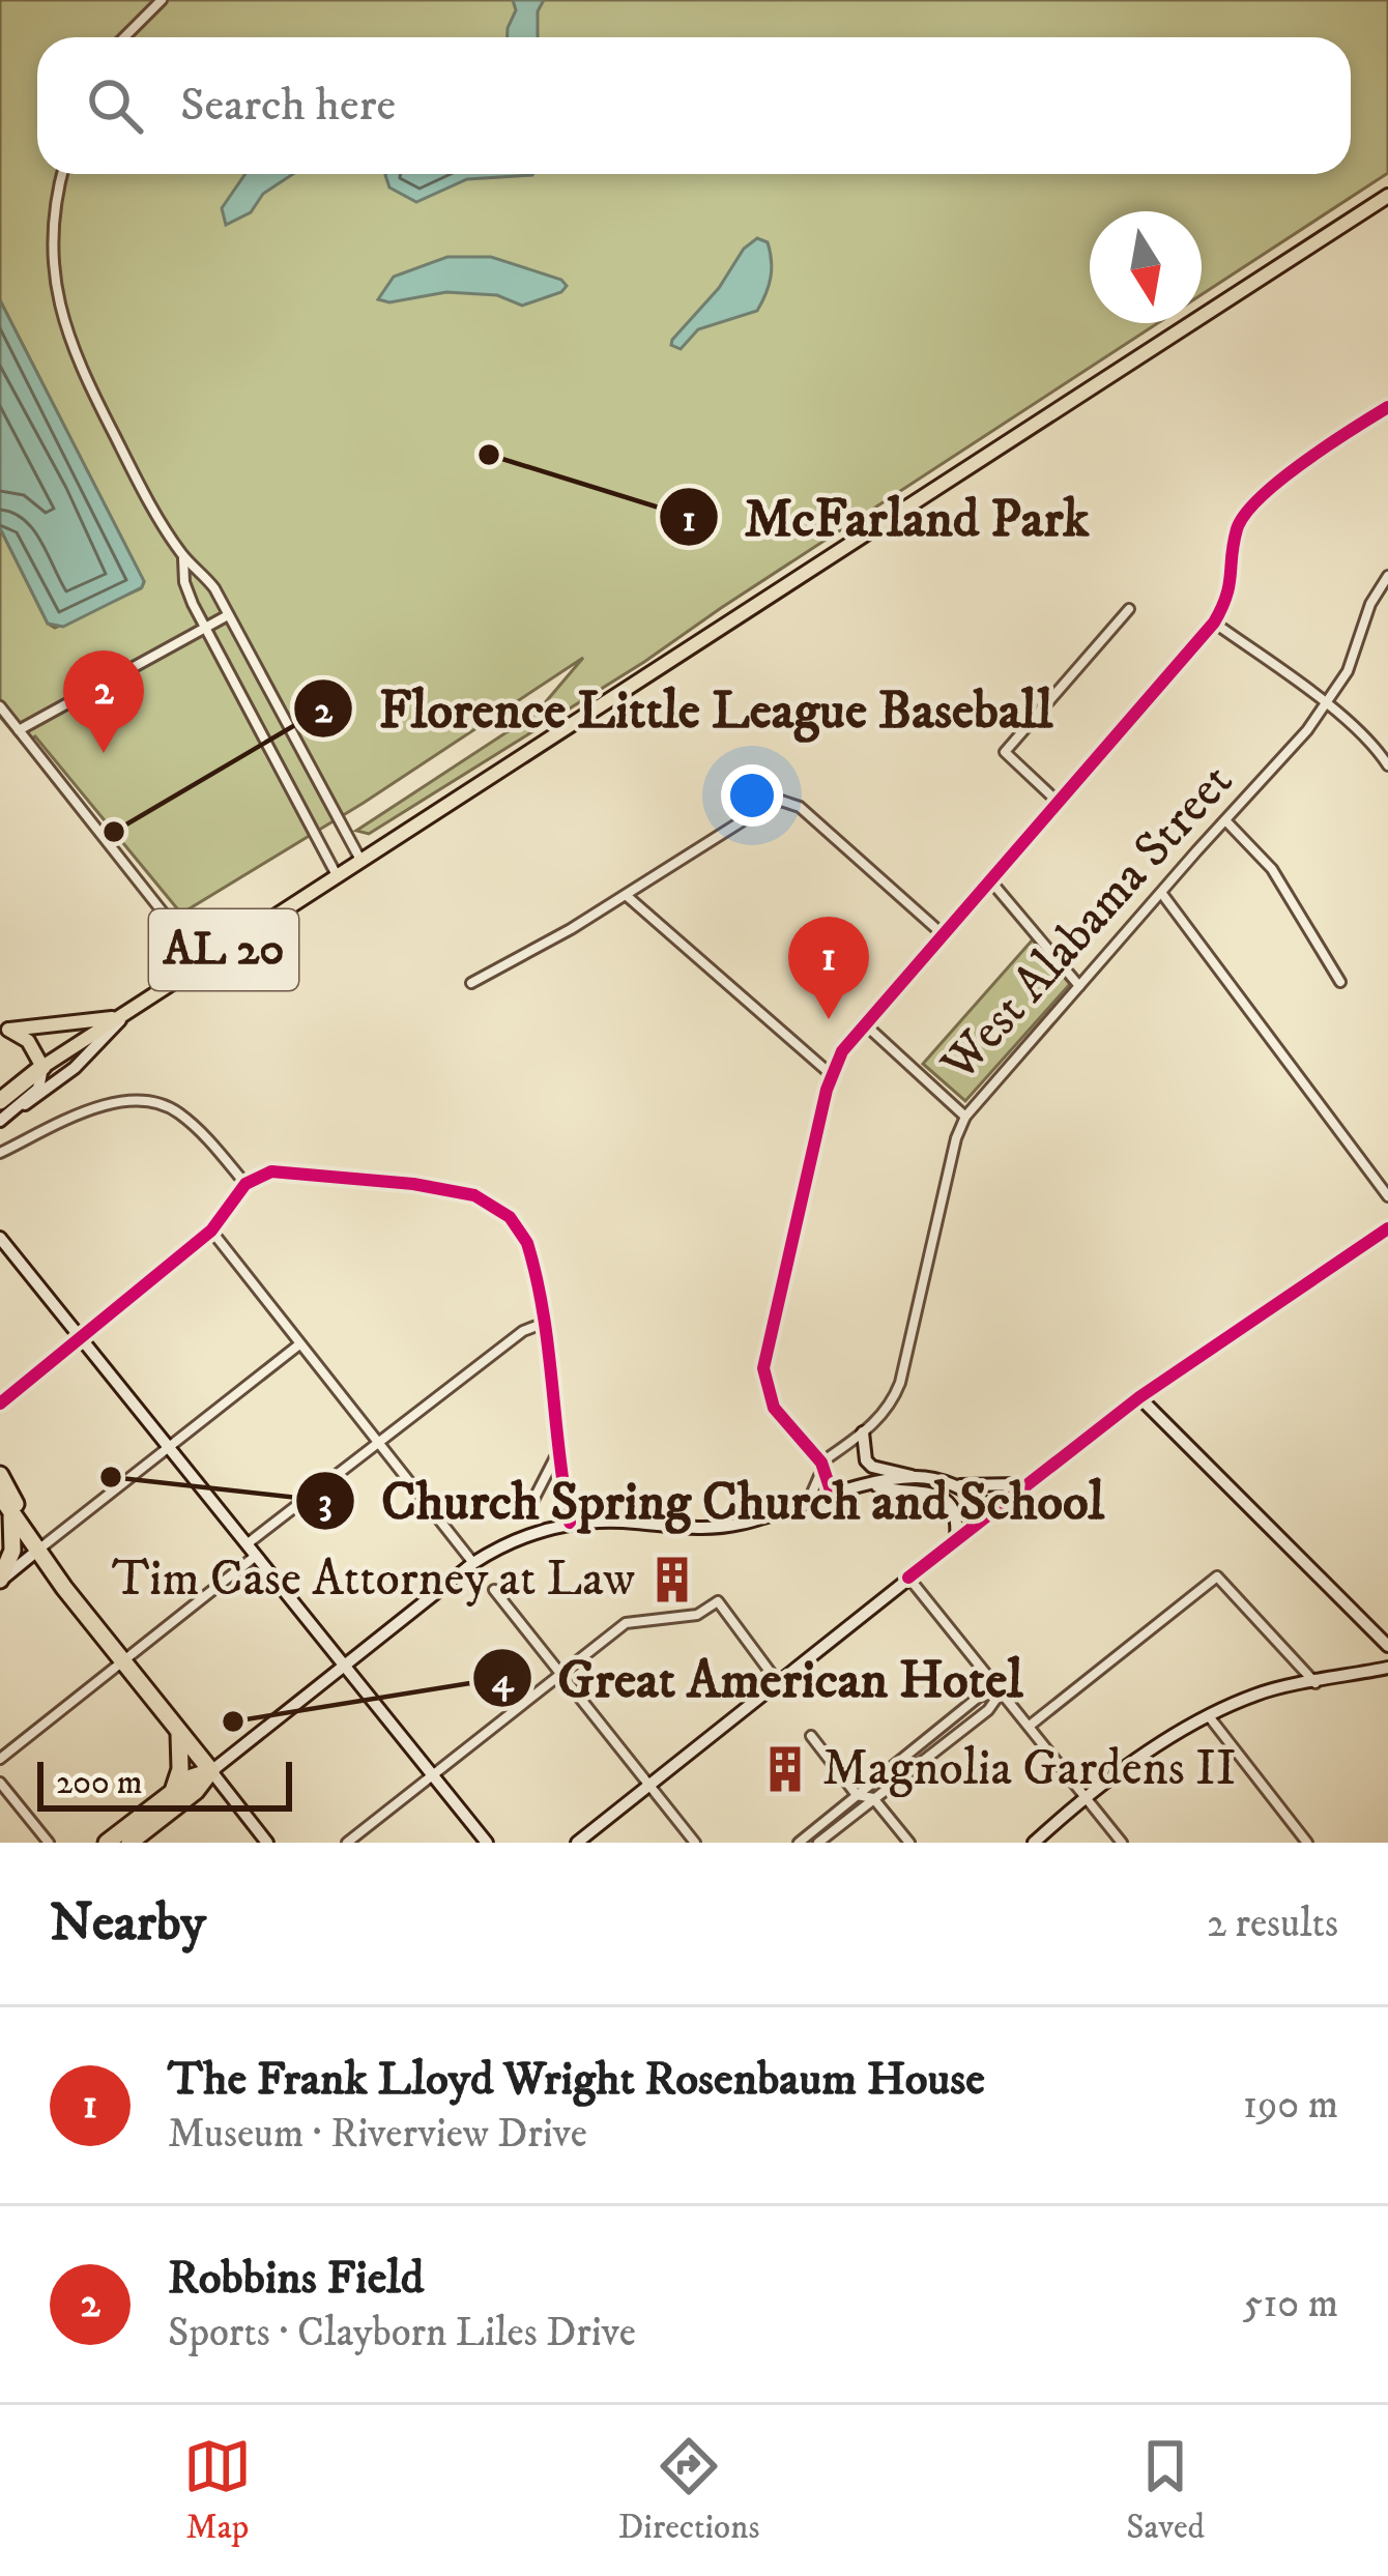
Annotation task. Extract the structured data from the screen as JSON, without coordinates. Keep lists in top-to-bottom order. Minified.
{"streets":{"main road":["AL 20"],"street":["West Alabama Street"]},"places":{"other":["McFarland Park","Florence Little League Baseball","Church Spring Church and School","Great American Hotel"],"building":["Tim Case Attorney at Law","Magnolia Gardens II"]},"scale_bar":"200 m","north":"bottom","page":{"search":"Search here","pins":["2","1"],"scale":"200 m","heading":["Nearby","2 results"],"list":[{"mark":"1","name":"The Frank Lloyd Wright Rosenbaum House","note":"Museum · Riverview Drive","value":"190 m"},{"mark":"2","name":"Robbins Field","note":"Sports · Clayborn Liles Drive","value":"510 m"}],"nav":["Map","Directions","Saved"]}}
